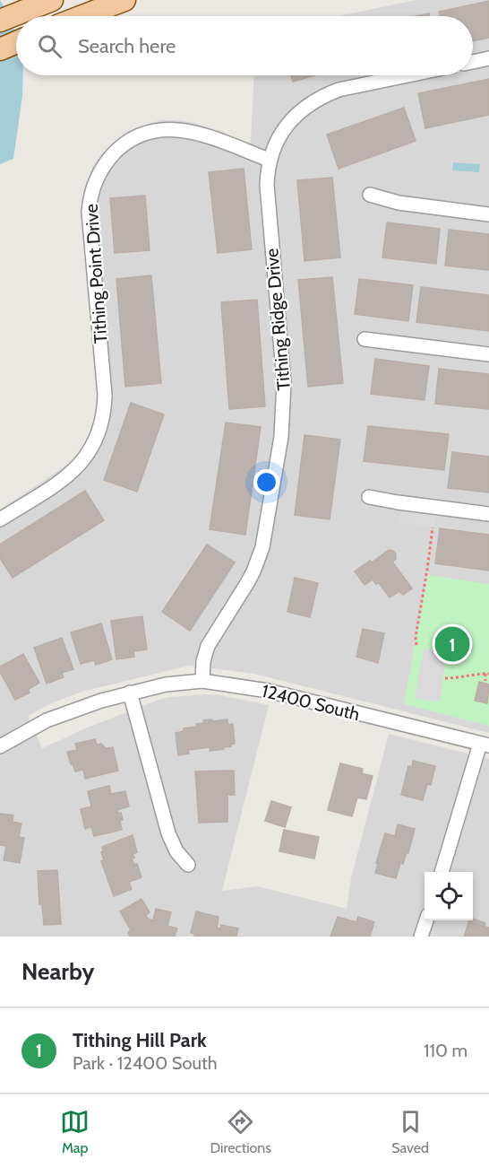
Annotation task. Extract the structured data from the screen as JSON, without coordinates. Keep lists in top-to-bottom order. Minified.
{"streets":{"street":["Tithing Point Drive","Tithing Ridge Drive","12400 South"]},"crossings":[["Tithing Point Drive","Tithing Ridge Drive"],["Tithing Ridge Drive","12400 South"]],"page":{"search":"Search here","pins":"1","heading":"Nearby","list":[{"mark":"1","name":"Tithing Hill Park","note":"Park · 12400 South","value":"110 m"}],"nav":["Map","Directions","Saved"]}}
